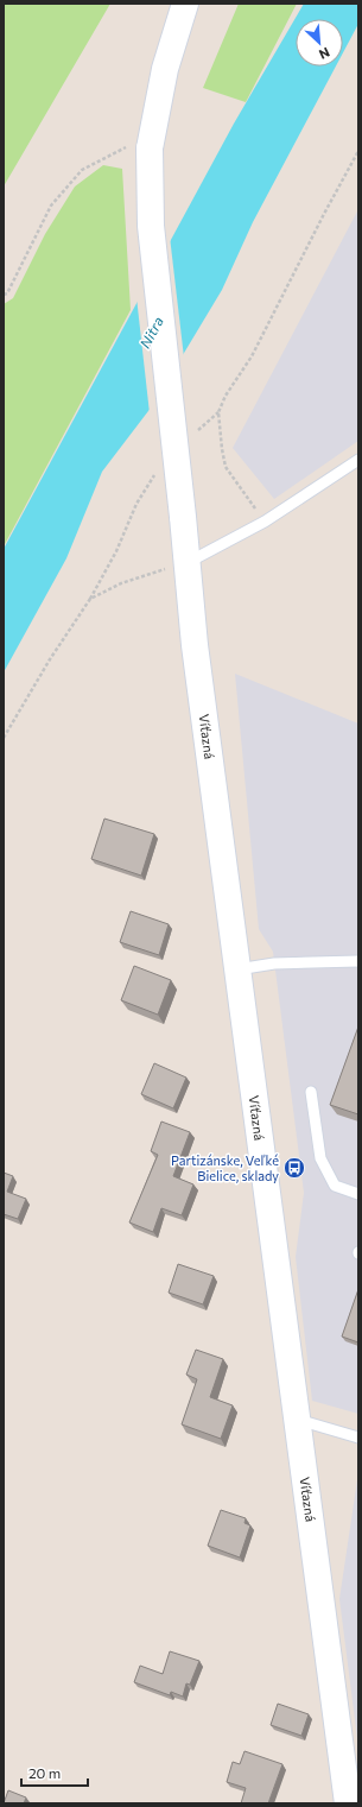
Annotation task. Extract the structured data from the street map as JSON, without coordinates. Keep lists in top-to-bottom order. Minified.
{"streets":{"main road":["Víťazná"]},"water":["Nitra"],"places":{"bus stop":["Partizánske, Veľké Bielice, sklady"]},"scale_bar":"20 m","north":"bottom right"}
